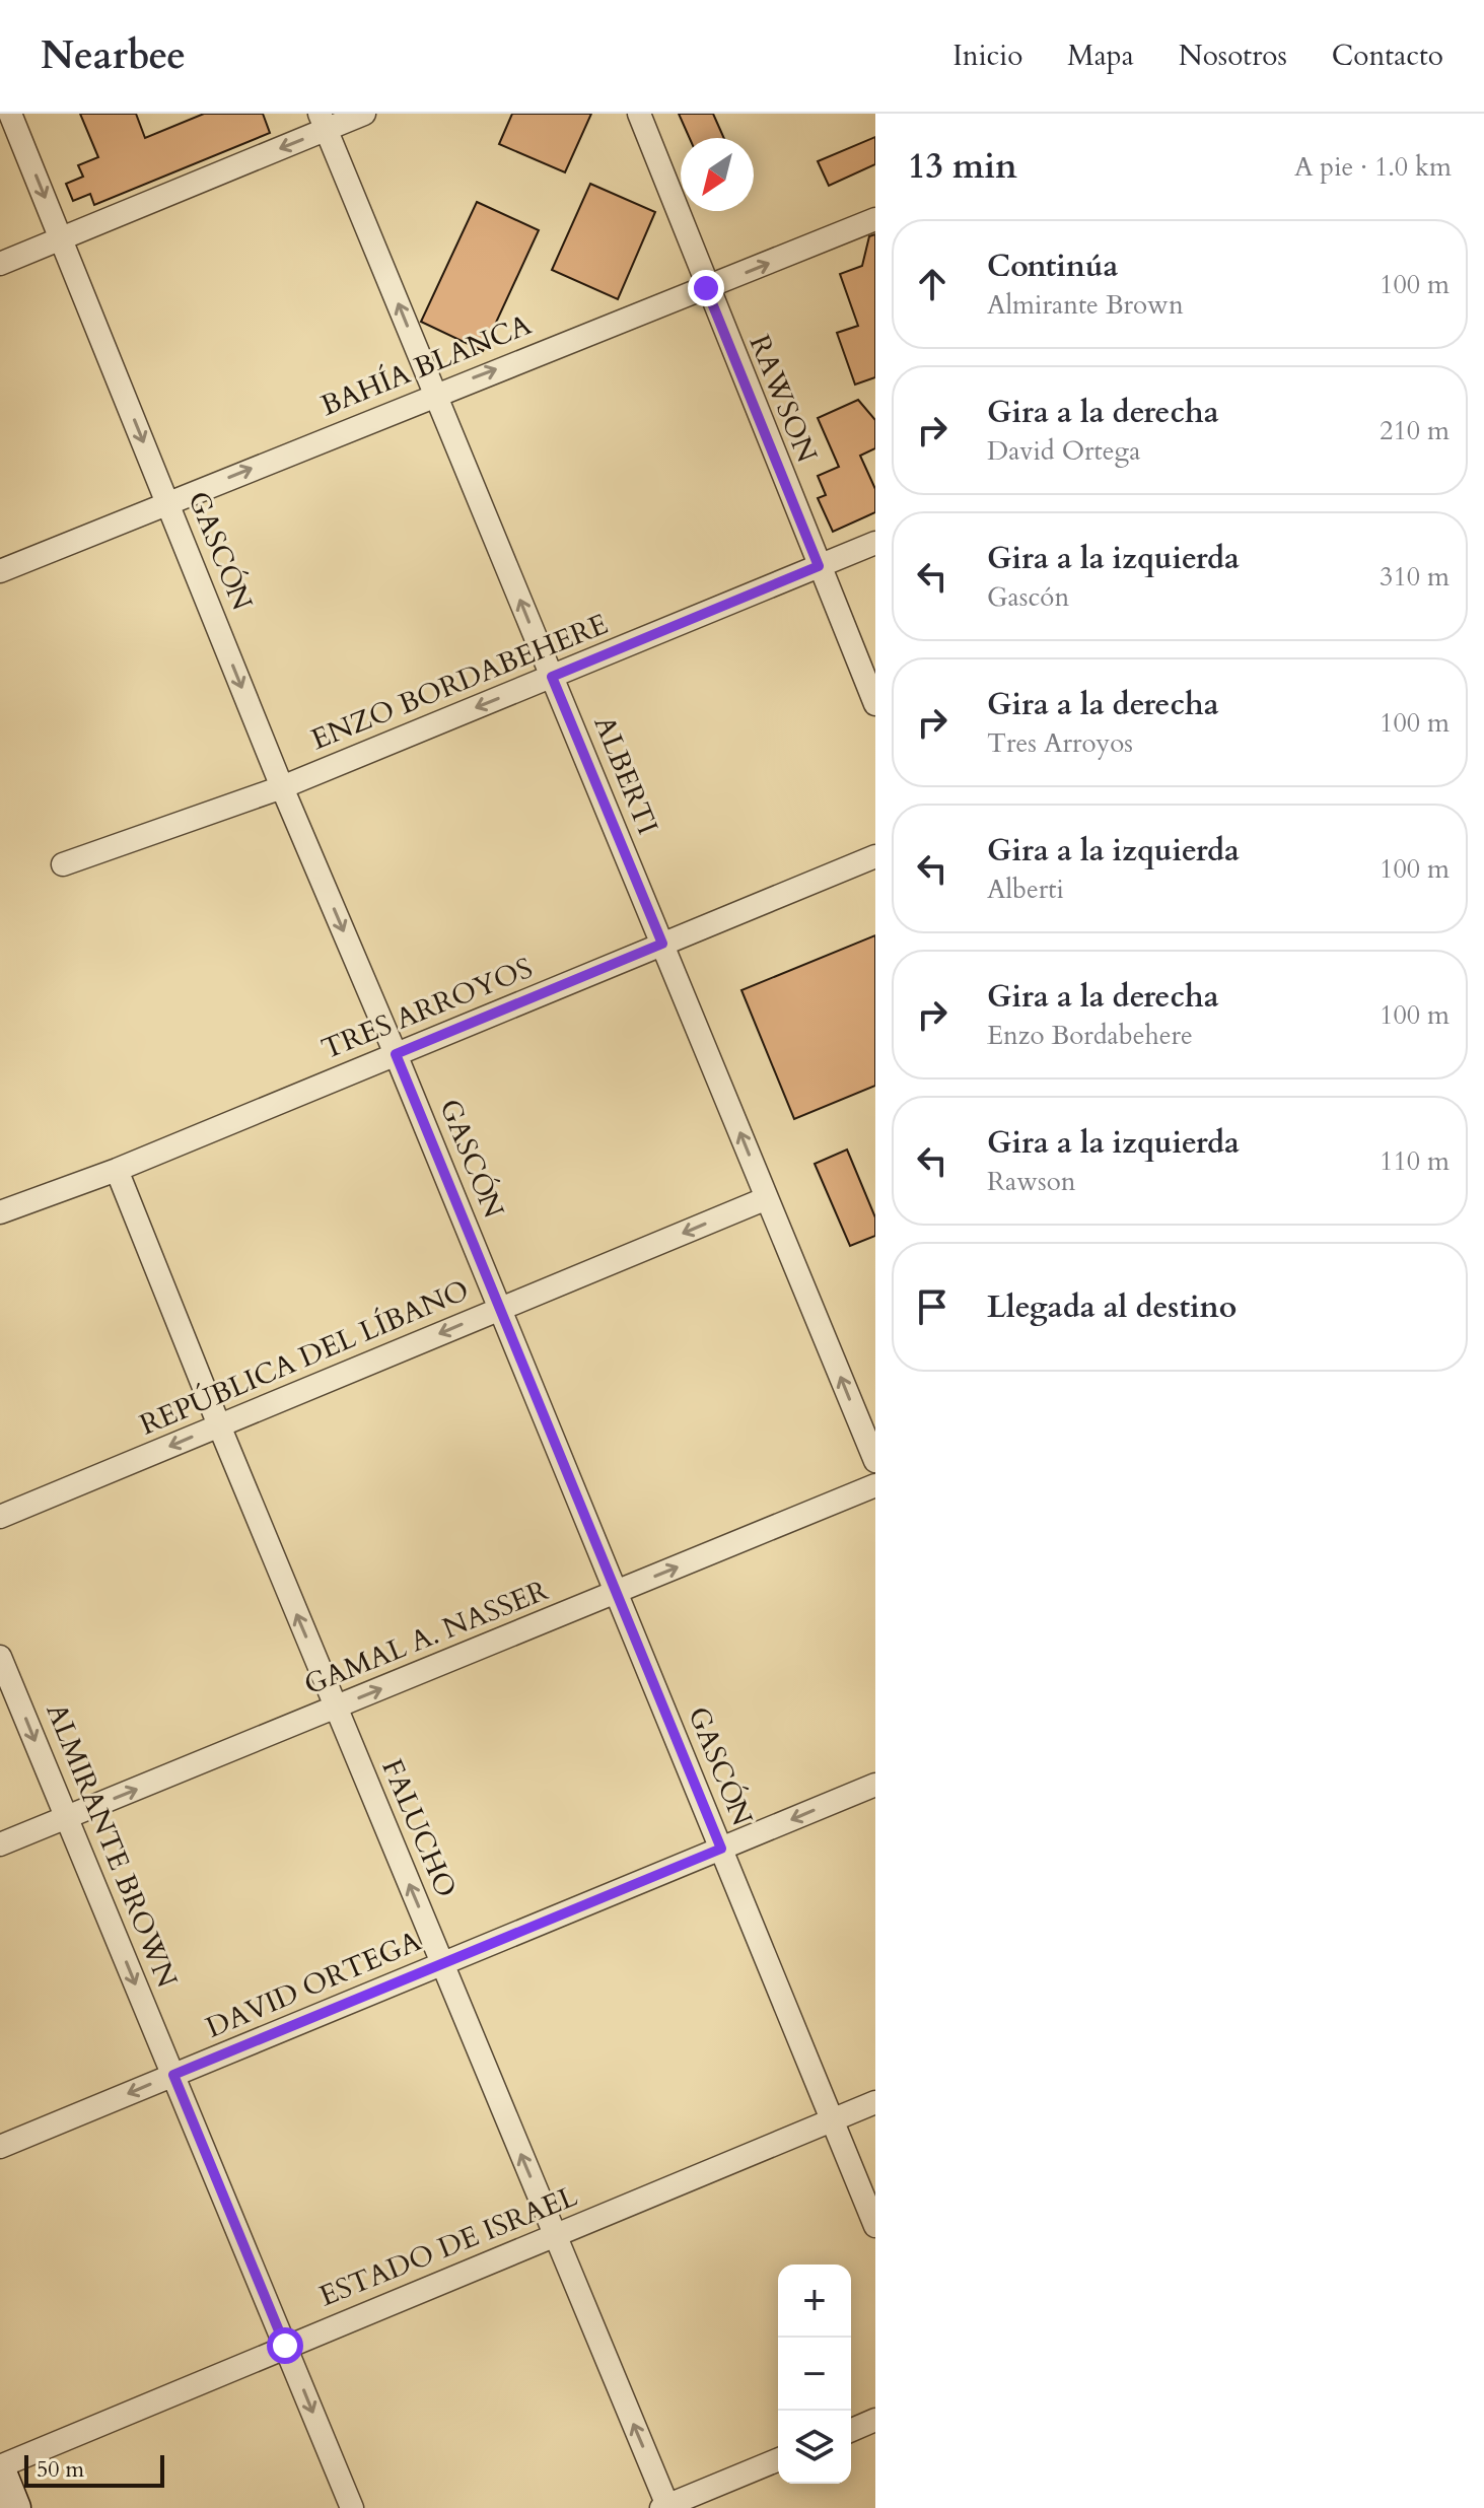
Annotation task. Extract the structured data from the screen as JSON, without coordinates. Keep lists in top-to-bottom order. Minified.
{"streets":{"street":["BAHÍA BLANCA","RAWSON","GASCÓN","ENZO BORDABEHERE","ALBERTI","TRES ARROYOS","REPÚBLICA DEL LÍBANO","GAMAL A. NASSER","FALUCHO","ALMIRANTE BROWN","DAVID ORTEGA","ESTADO DE ISRAEL"]},"crossings":[["BAHÍA BLANCA","RAWSON"],["BAHÍA BLANCA","GASCÓN"],["BAHÍA BLANCA","ALBERTI"],["RAWSON","ENZO BORDABEHERE"],["GASCÓN","ENZO BORDABEHERE"],["GASCÓN","TRES ARROYOS"],["GASCÓN","REPÚBLICA DEL LÍBANO"],["GASCÓN","GAMAL A. NASSER"],["GASCÓN","DAVID ORTEGA"],["GASCÓN","ESTADO DE ISRAEL"],["ENZO BORDABEHERE","ALBERTI"],["ALBERTI","TRES ARROYOS"],["ALBERTI","REPÚBLICA DEL LÍBANO"],["TRES ARROYOS","FALUCHO"],["REPÚBLICA DEL LÍBANO","FALUCHO"],["GAMAL A. NASSER","FALUCHO"],["GAMAL A. NASSER","ALMIRANTE BROWN"],["FALUCHO","DAVID ORTEGA"],["FALUCHO","ESTADO DE ISRAEL"],["ALMIRANTE BROWN","DAVID ORTEGA"],["ALMIRANTE BROWN","ESTADO DE ISRAEL"]],"one_way":["BAHÍA BLANCA","GASCÓN","ALBERTI","REPÚBLICA DEL LÍBANO","GAMAL A. NASSER","FALUCHO","ALMIRANTE BROWN","DAVID ORTEGA"],"scale_bar":"50 m","north":"bottom left","page":{"header":"Nearbee","nav":["Inicio","Mapa","Nosotros","Contacto"],"heading":["13 min","A pie · 1.0 km"],"list":[["Continúa","Almirante Brown","100 m"],["Gira a la derecha","David Ortega","210 m"],["Gira a la izquierda","Gascón","310 m"],["Gira a la derecha","Tres Arroyos","100 m"],["Gira a la izquierda","Alberti","100 m"],["Gira a la derecha","Enzo Bordabehere","100 m"],["Gira a la izquierda","Rawson","110 m"],"Llegada al destino"],"map_buttons":["+","−"],"scale":"50 m"}}
